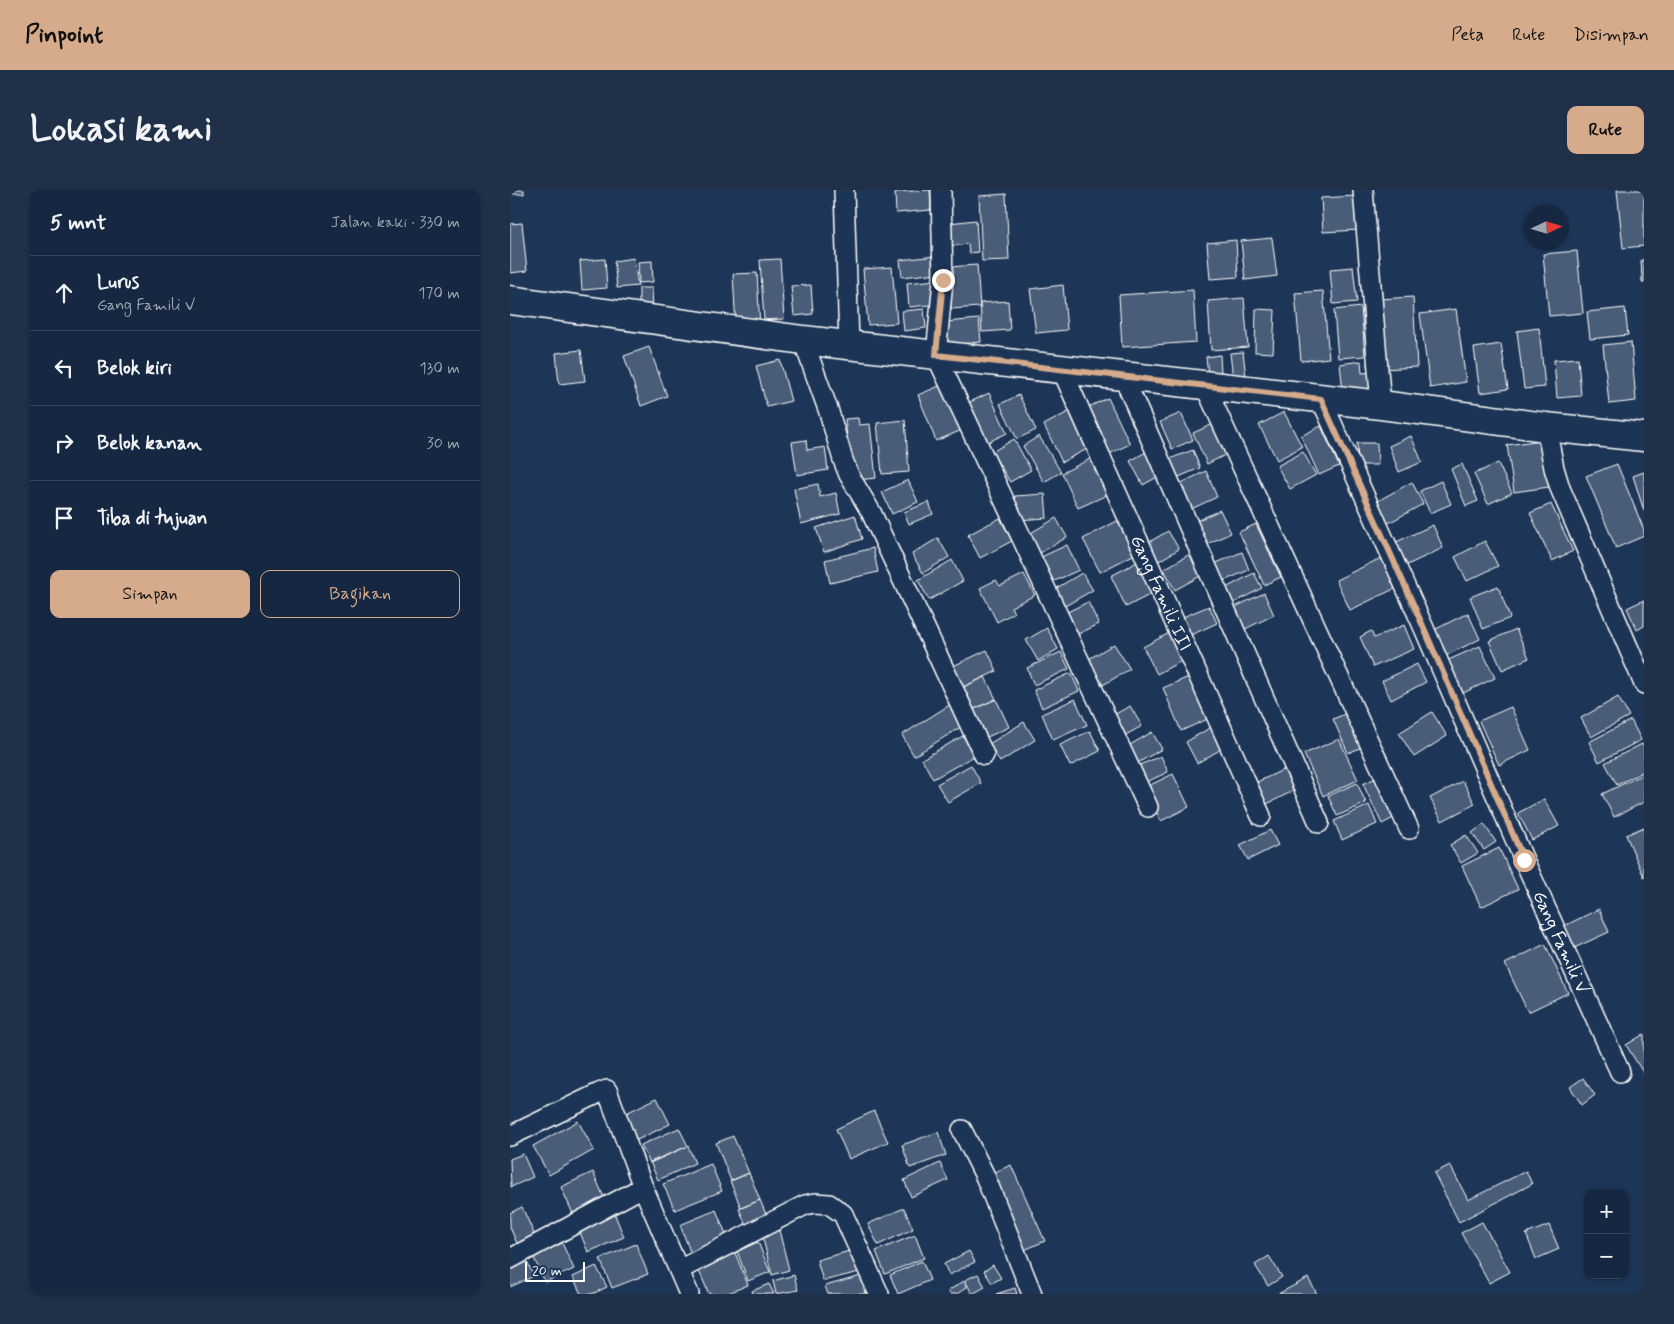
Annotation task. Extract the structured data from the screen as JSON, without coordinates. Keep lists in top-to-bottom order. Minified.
{"streets":{"street":["Gang Famili III","Gang Famili V"]},"scale_bar":"20 m","north":"right","page":{"header":"Pinpoint","nav":["Peta","Rute","Disimpan"],"buttons":["Rute",["Simpan","Bagikan"]],"title":"Lokasi kami","heading":["5 mnt","Jalan kaki · 330 m"],"list":[["Lurus","Gang Famili V","170 m"],["Belok kiri","130 m"],["Belok kanan","30 m"],"Tiba di tujuan"],"map_buttons":["+","−"],"scale":"20 m"}}
